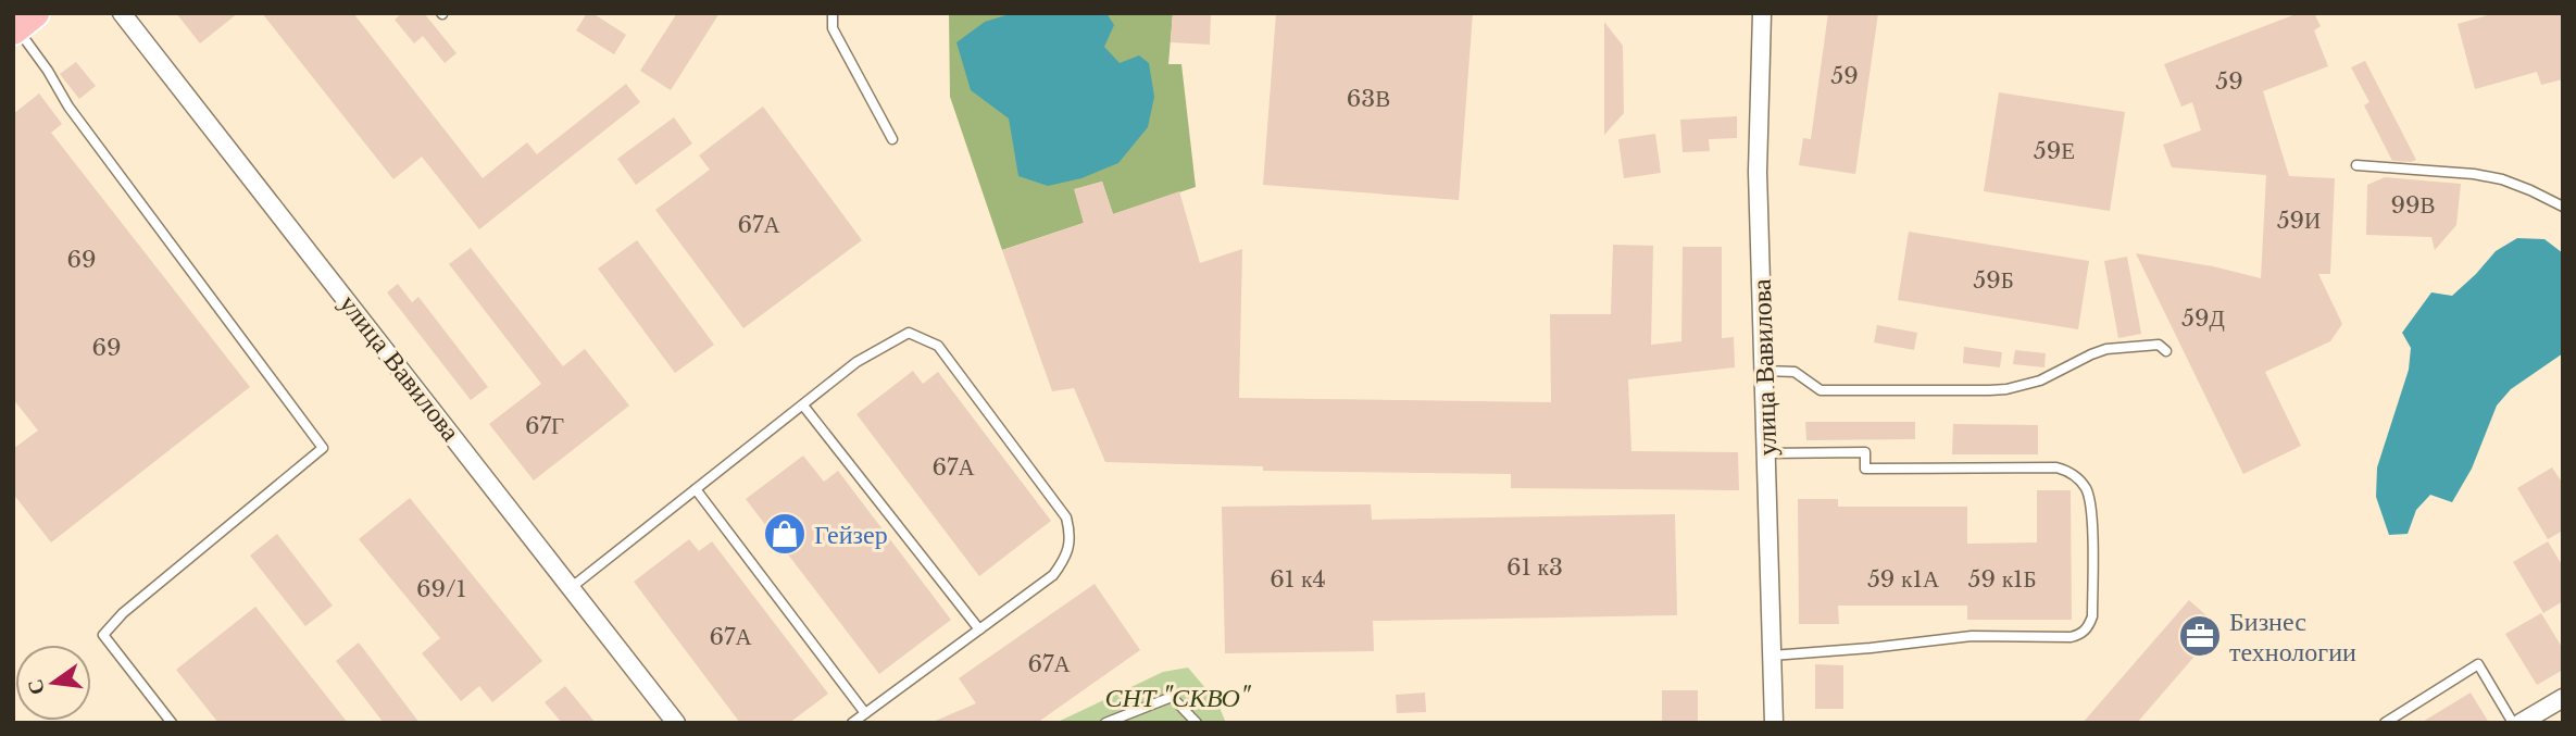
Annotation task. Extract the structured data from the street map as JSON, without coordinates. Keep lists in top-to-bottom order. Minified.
{"streets":{"street":["улица Вавилова"]},"parks":["СНТ \"СКВО\""],"places":{"shop":["Гейзер"],"office":["Бизнес технологии"]},"house_numbers":["59","59","63В","59Е","99В","59И","67А","69","59Б","59Д","69","67Г","67А","61 к3","61 к4","59 к1А","59 к1Б","69/1","67А","67А"],"north":"left"}
